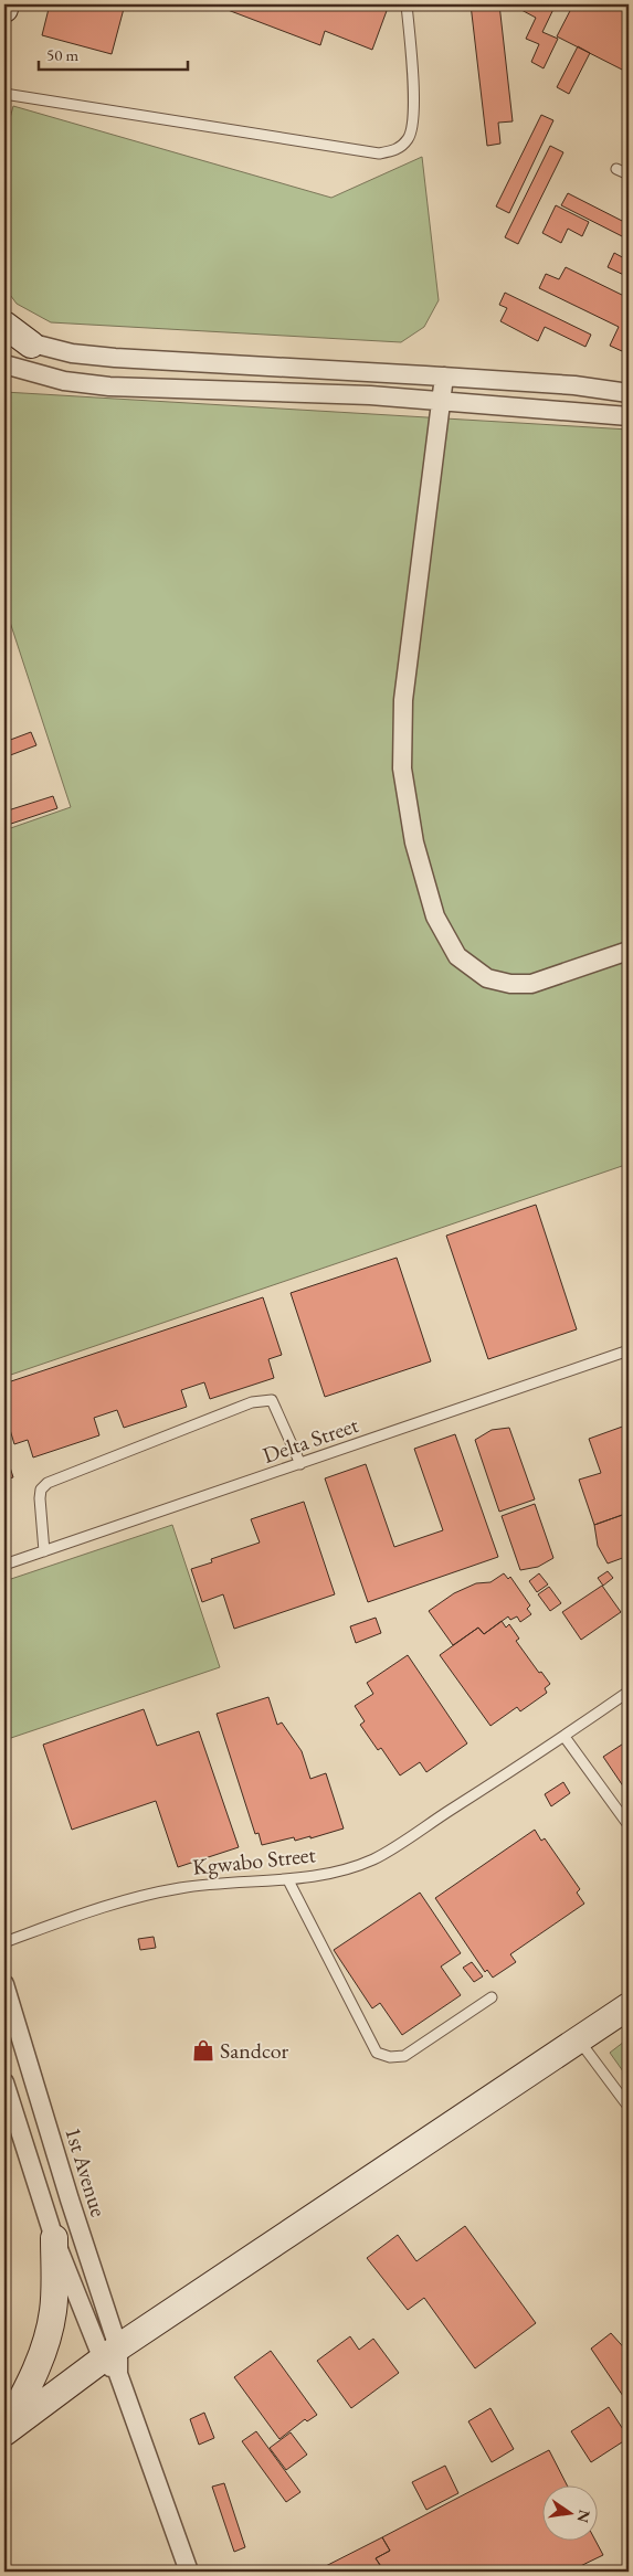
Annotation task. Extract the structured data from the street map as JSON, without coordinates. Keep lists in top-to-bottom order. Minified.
{"streets":{"street":["1st Avenue"],"lane":["Delta Street","Kgwabo Street"]},"places":{"shop":["Sandcor"]},"scale_bar":"50 m","north":"right"}
